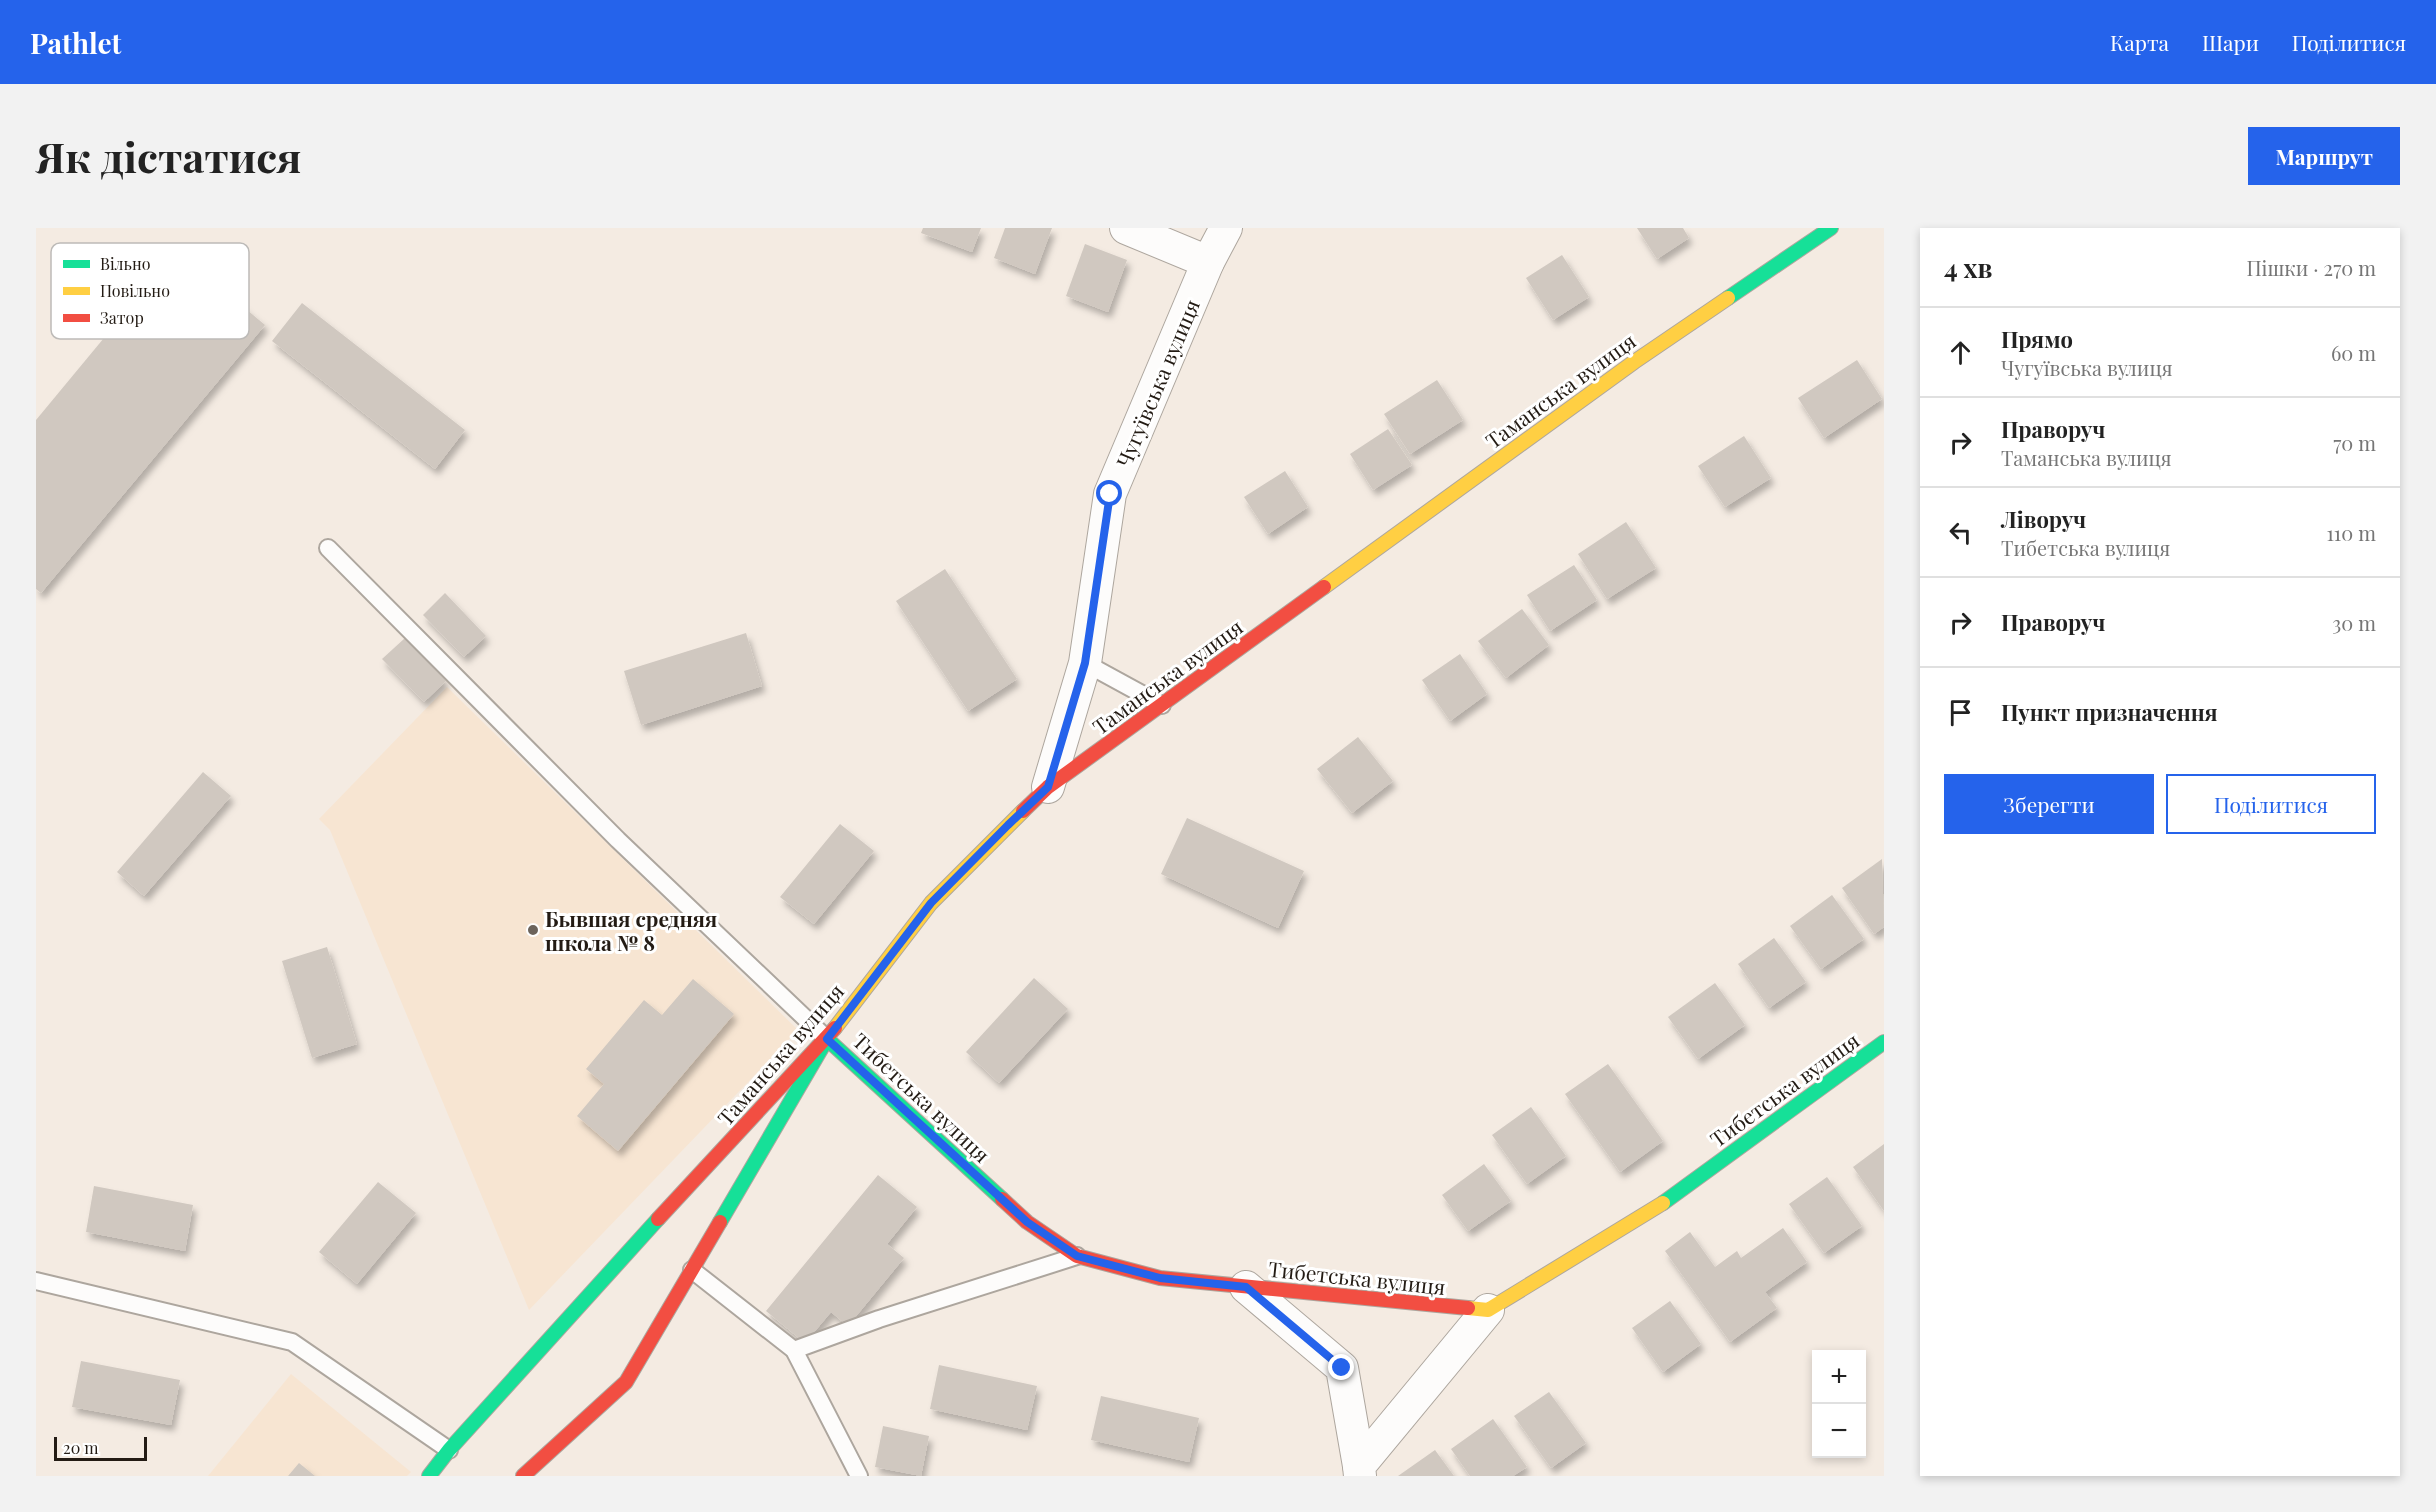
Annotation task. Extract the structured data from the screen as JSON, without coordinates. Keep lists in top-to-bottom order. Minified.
{"streets":{"street":["Чугуївська вулиця","Таманська вулиця","Тибетська вулиця"]},"crossings":[["Чугуївська вулиця","Таманська вулиця"],["Таманська вулиця","Тибетська вулиця"]],"places":["Бывшая средняя школа № 8"],"legend":["Вільно","Повільно","Затор"],"scale_bar":"20 m","page":{"header":"Pathlet","nav":["Карта","Шари","Поділитися"],"buttons":["Маршрут",["Зберегти","Поділитися"]],"title":"Як дістатися","heading":["4 хв","Пішки · 270 m"],"list":[["Прямо","Чугуївська вулиця","60 m"],["Праворуч","Таманська вулиця","70 m"],["Ліворуч","Тибетська вулиця","110 m"],["Праворуч","30 m"],"Пункт призначення"],"map_buttons":["+","−"],"scale":"20 m"}}
